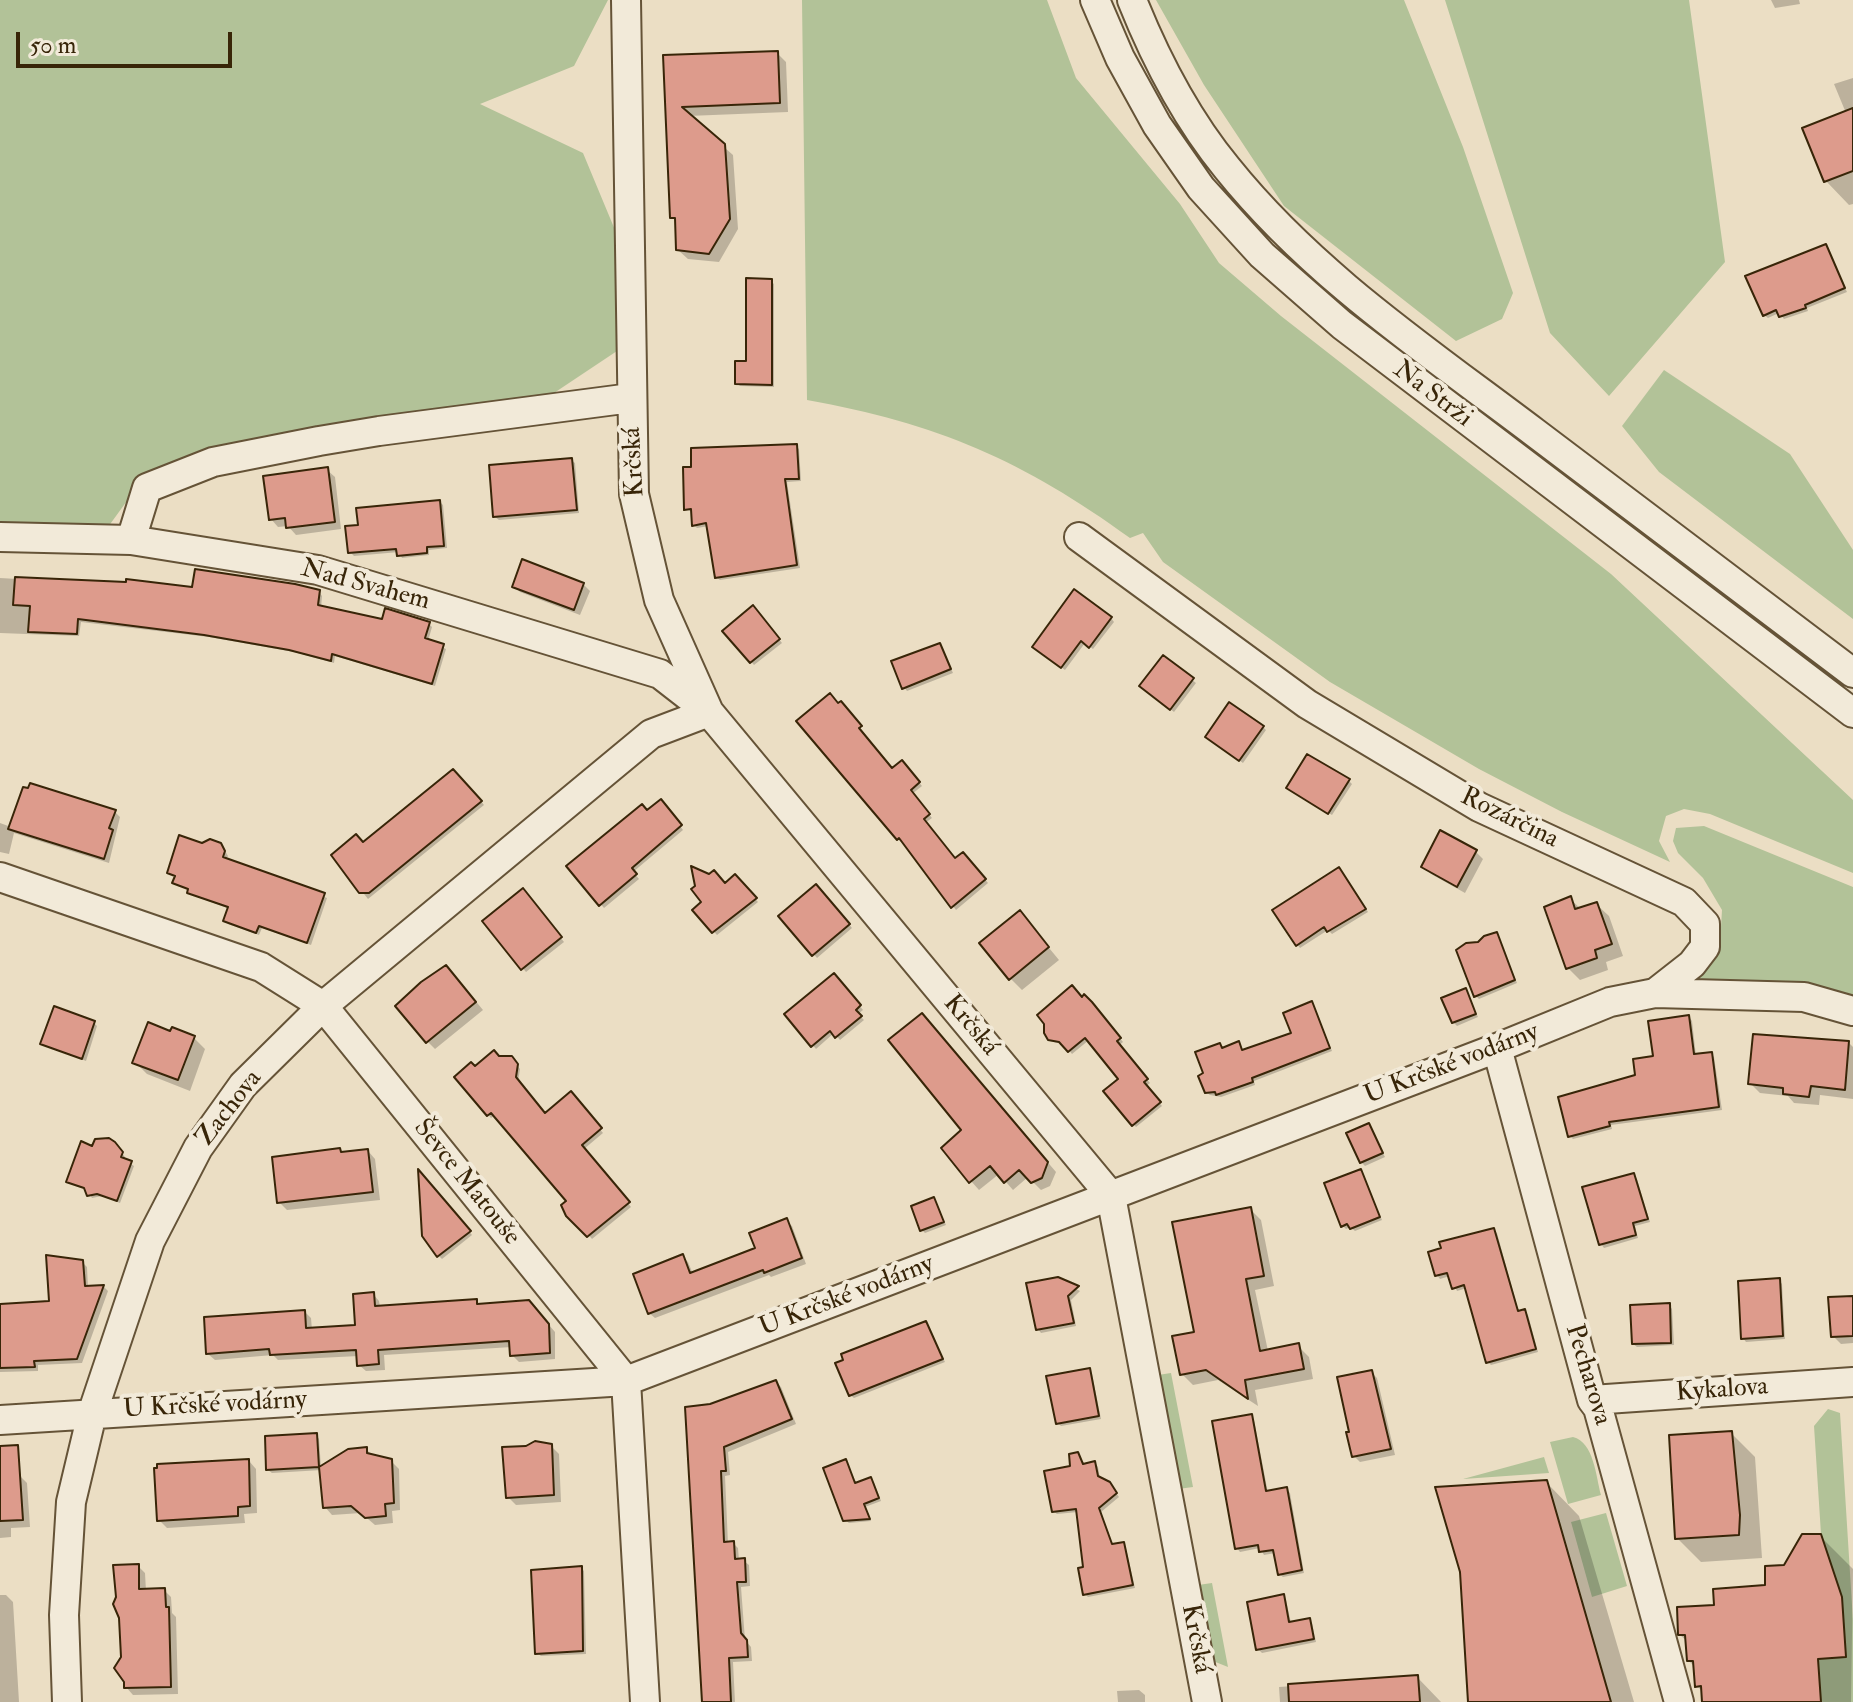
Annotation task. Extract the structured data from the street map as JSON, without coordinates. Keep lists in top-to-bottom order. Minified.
{"streets":{"street":["Na Strži","Krčská","Nad Svahem","Rozárčina","U Krčské vodárny","Zachova","Ševce Matouše","Pecharova","Kykalova"]},"crossings":[["Krčská","Nad Svahem"],["Krčská","U Krčské vodárny"],["Krčská","Zachova"],["Nad Svahem","Zachova"],["Rozárčina","U Krčské vodárny"],["U Krčské vodárny","Zachova"],["U Krčské vodárny","Ševce Matouše"],["U Krčské vodárny","Pecharova"],["Zachova","Ševce Matouše"],["Pecharova","Kykalova"]],"scale_bar":"50 m"}
